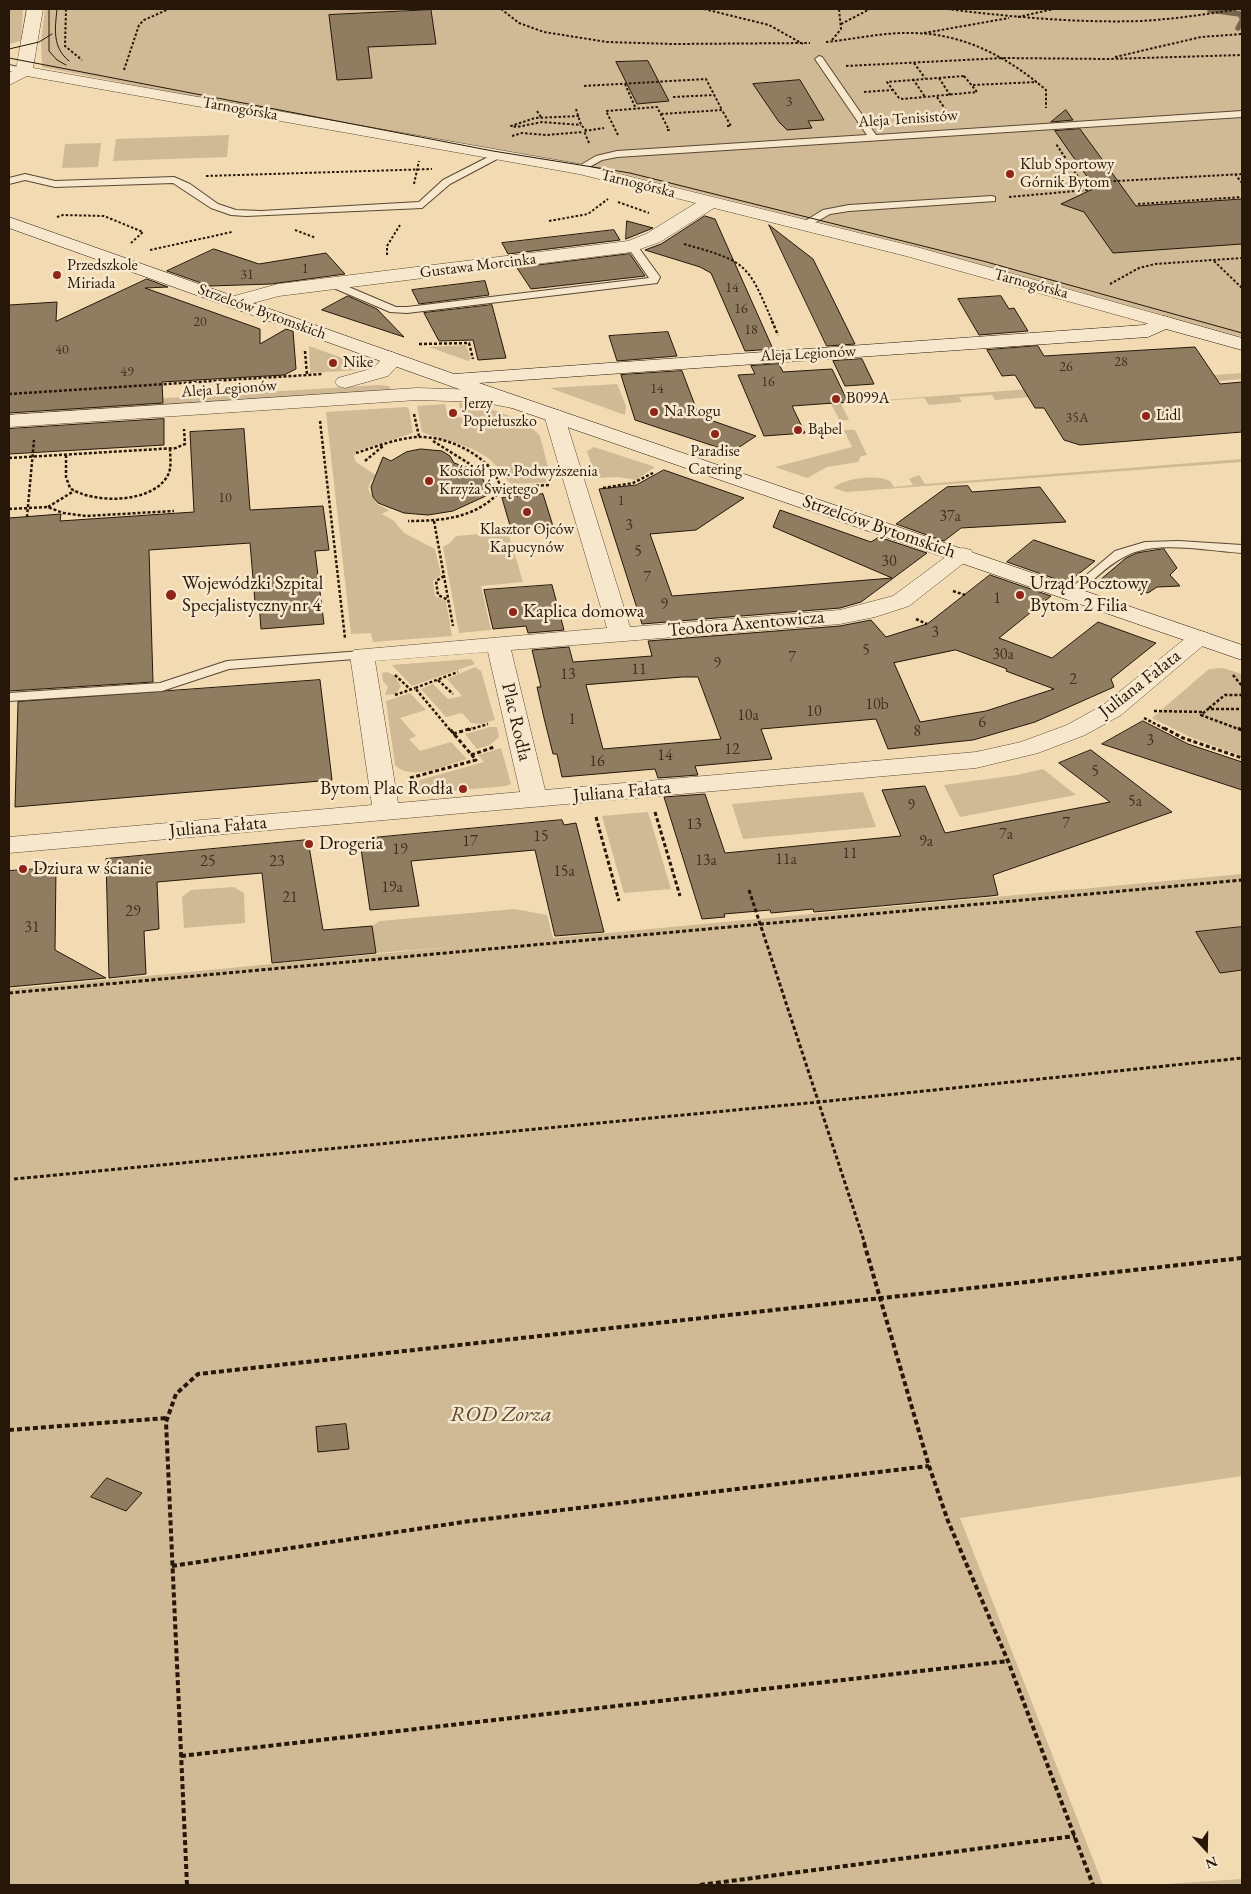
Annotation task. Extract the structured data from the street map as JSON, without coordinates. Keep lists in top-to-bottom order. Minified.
{"streets":{"street":["Tarnogórska","Gustawa Morcinka","Strzelców Bytomskich","Aleja Legionów","Teodora Axentowicza","Juliana Fałata","Plac Rodła"],"lane":["Aleja Tenisistów"]},"crossings":[["Tarnogórska","Aleja Tenisistów"],["Tarnogórska","Gustawa Morcinka"],["Tarnogórska","Aleja Legionów"],["Gustawa Morcinka","Strzelców Bytomskich"],["Strzelców Bytomskich","Aleja Legionów"],["Strzelców Bytomskich","Teodora Axentowicza"],["Strzelców Bytomskich","Juliana Fałata"],["Teodora Axentowicza","Plac Rodła"],["Juliana Fałata","Plac Rodła"]],"parks":["ROD Zorza"],"places":["Klub Sportowy Górnik Bytom","Przedszkole Miriada","Nike","B099A","Na Rogu","Jerzy Popiełuszko","Lidl","Bąbel","Paradise Catering","Kościół pw. Podwyższenia Krzyża Świętego","Klasztor Ojców Kapucynów","Wojewódzki Szpital Specjalistyczny nr 4","Urząd Pocztowy Bytom 2 Filia","Kaplica domowa","Bytom Plac Rodła","Drogeria","Dziura w ścianie"],"house_numbers":["3","1","31","14","16","20","18","40","28","26","49","16","14","35A","10","1","37a","3","5","30","7","1","9","3","5","30a","7","9","11","13","2","10b","10","10a","1","6","8","3","12","14","16","5","5a","9","7","13","7a","15","17","9a","19","11","11a","13a","25","23","15a","19a","21","29","31"],"north":"bottom"}
